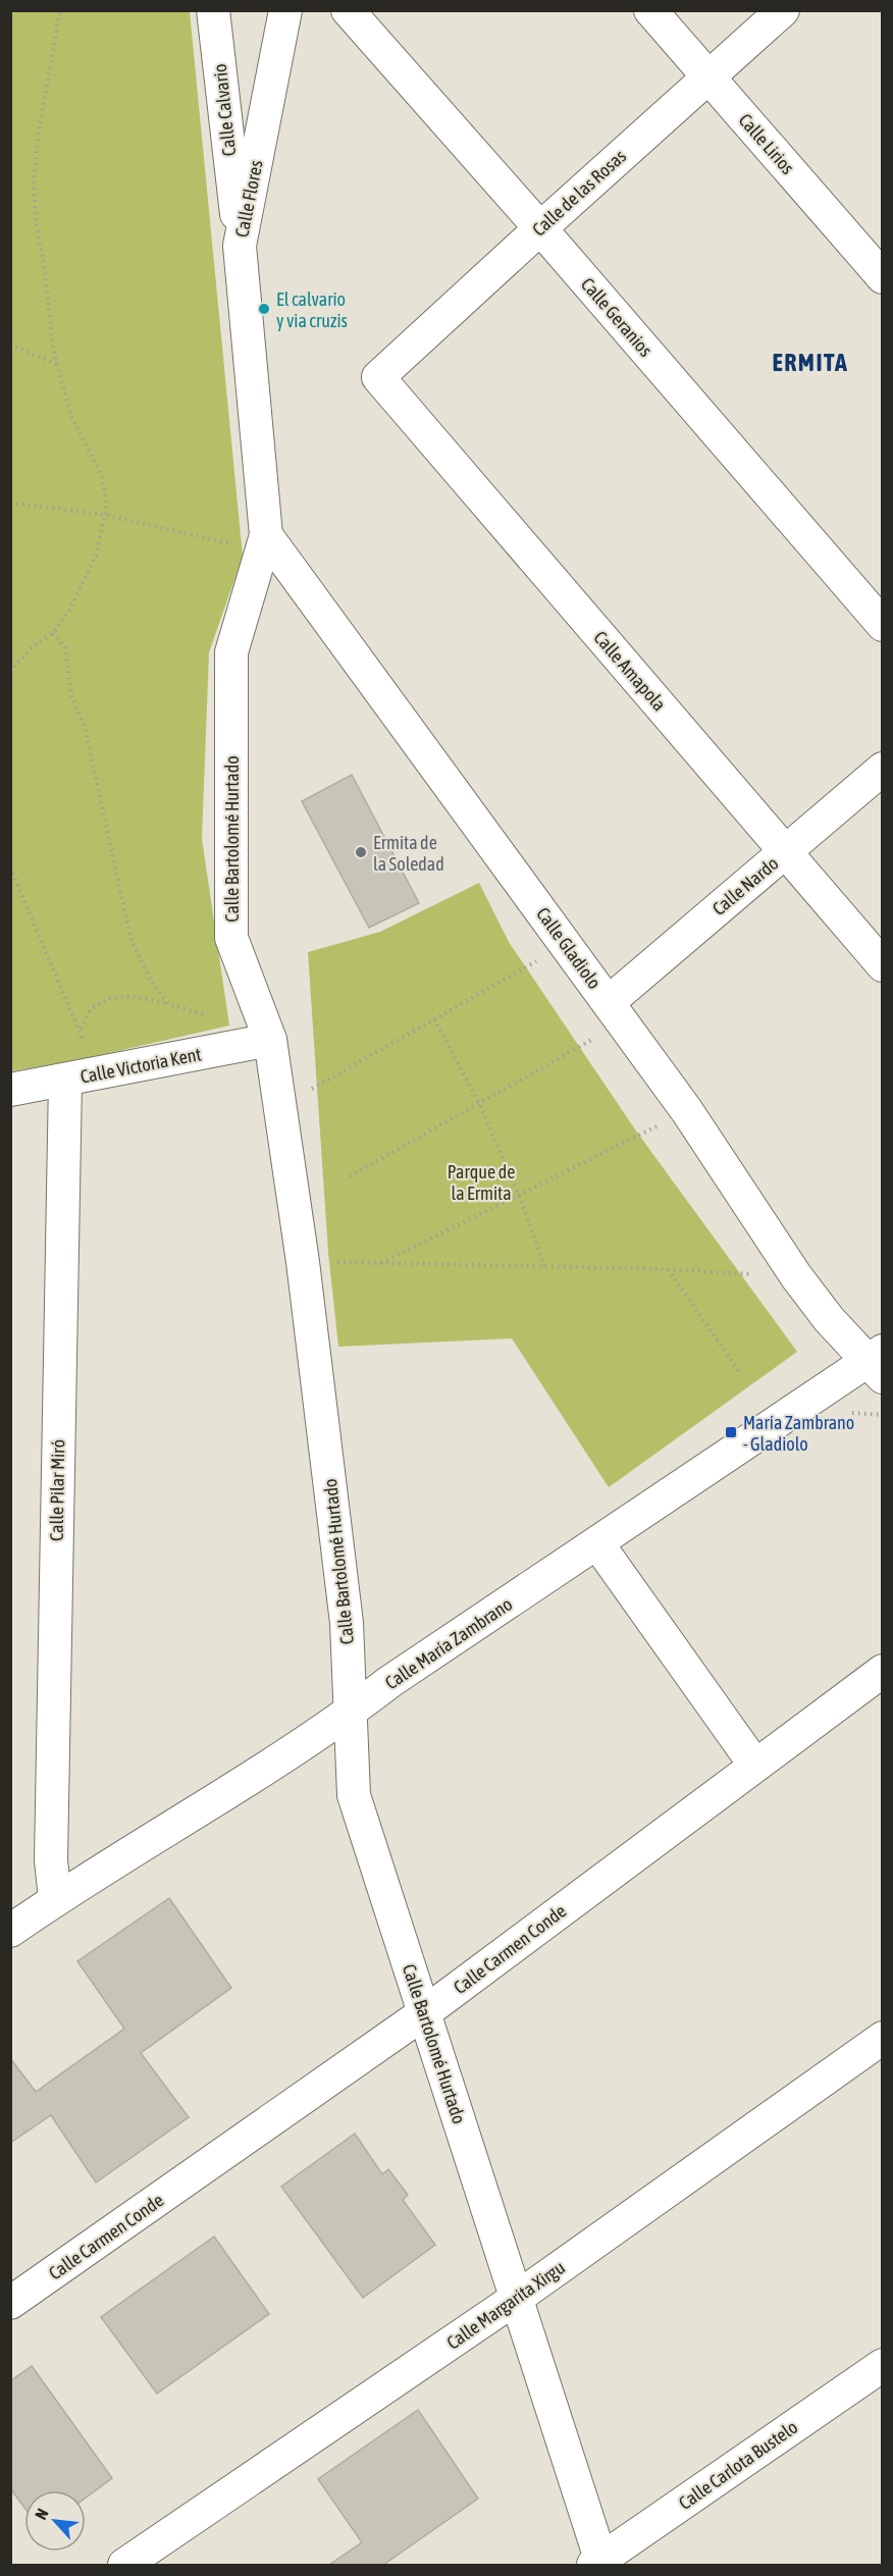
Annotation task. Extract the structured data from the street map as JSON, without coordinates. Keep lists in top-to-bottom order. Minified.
{"streets":{"street":["Calle Calvario","Calle Lirios","Calle de las Rosas","Calle Flores","Calle Geranios","Calle Amapola","Calle Bartolomé Hurtado","Calle Nardo","Calle Gladiolo","Calle Victoria Kent","Calle Pilar Miró","Calle María Zambrano","Calle Carmen Conde","Calle Margarita Xirgu","Calle Carlota Bustelo"]},"crossings":[["Calle Calvario","Calle Flores"],["Calle Lirios","Calle de las Rosas"],["Calle de las Rosas","Calle Geranios"],["Calle de las Rosas","Calle Amapola"],["Calle Flores","Calle Bartolomé Hurtado"],["Calle Flores","Calle Gladiolo"],["Calle Amapola","Calle Nardo"],["Calle Bartolomé Hurtado","Calle Gladiolo"],["Calle Bartolomé Hurtado","Calle Victoria Kent"],["Calle Bartolomé Hurtado","Calle María Zambrano"],["Calle Bartolomé Hurtado","Calle Carmen Conde"],["Calle Bartolomé Hurtado","Calle Margarita Xirgu"],["Calle Bartolomé Hurtado","Calle Carlota Bustelo"],["Calle Nardo","Calle Gladiolo"],["Calle Gladiolo","Calle María Zambrano"],["Calle Victoria Kent","Calle Pilar Miró"],["Calle Pilar Miró","Calle María Zambrano"]],"districts":["ERMITA"],"parks":["Parque de la Ermita"],"places":{"other":["El calvario y via cruzis","Ermita de la Soledad"],"transit":["María Zambrano - Gladiolo"]},"north":"top left"}
